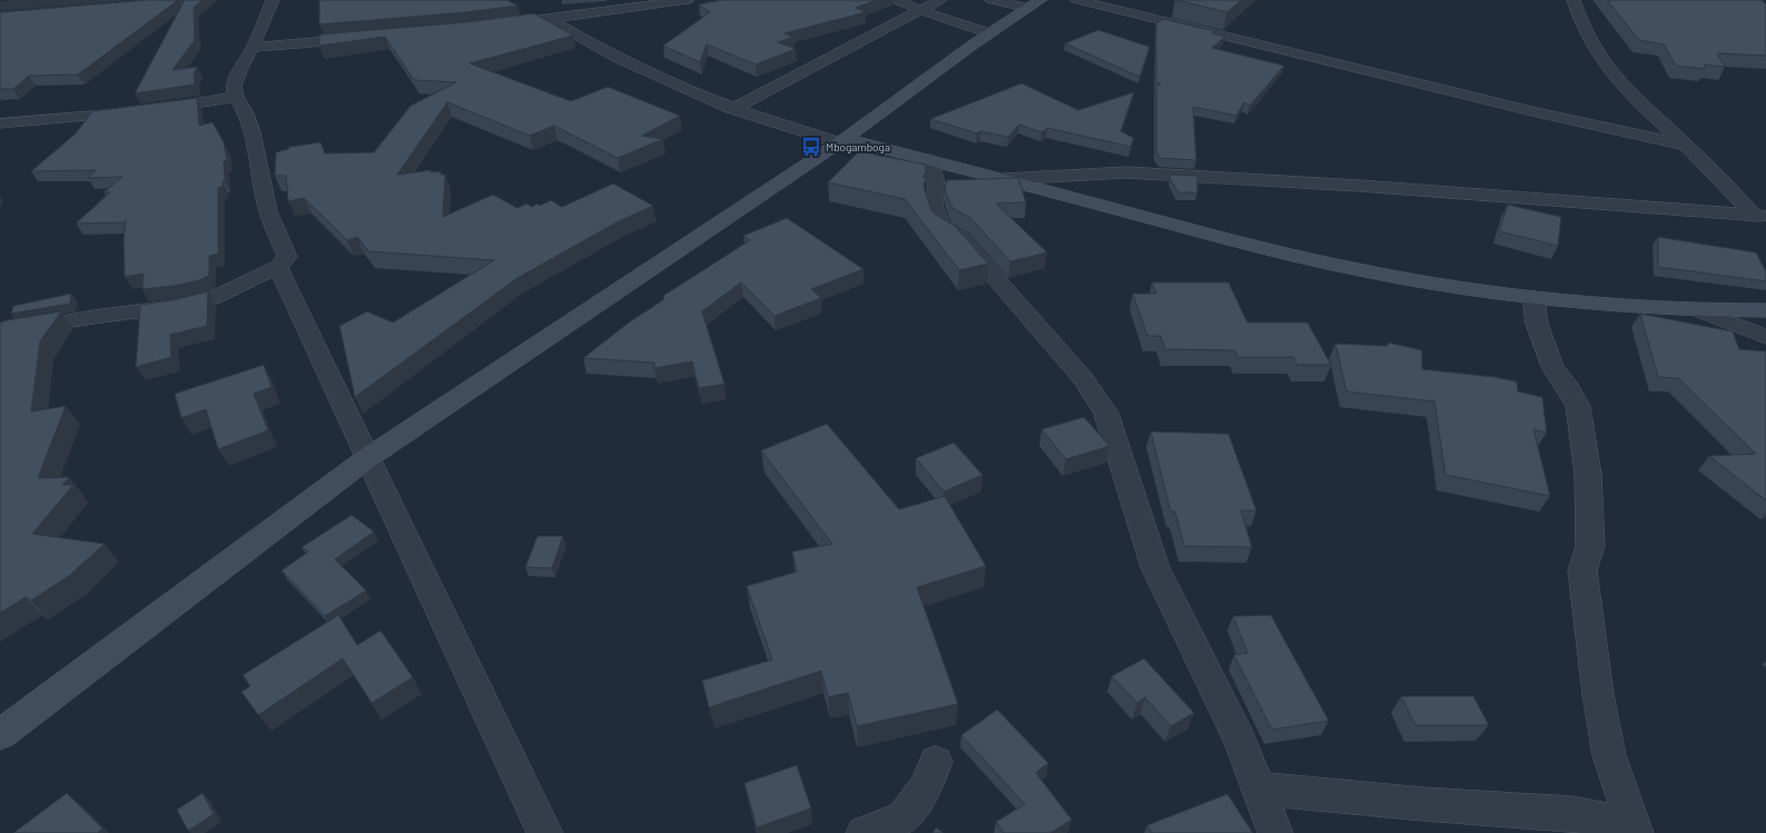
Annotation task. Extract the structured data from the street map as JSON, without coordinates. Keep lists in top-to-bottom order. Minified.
{"places":{"bus stop":["Mbogamboga"]}}
